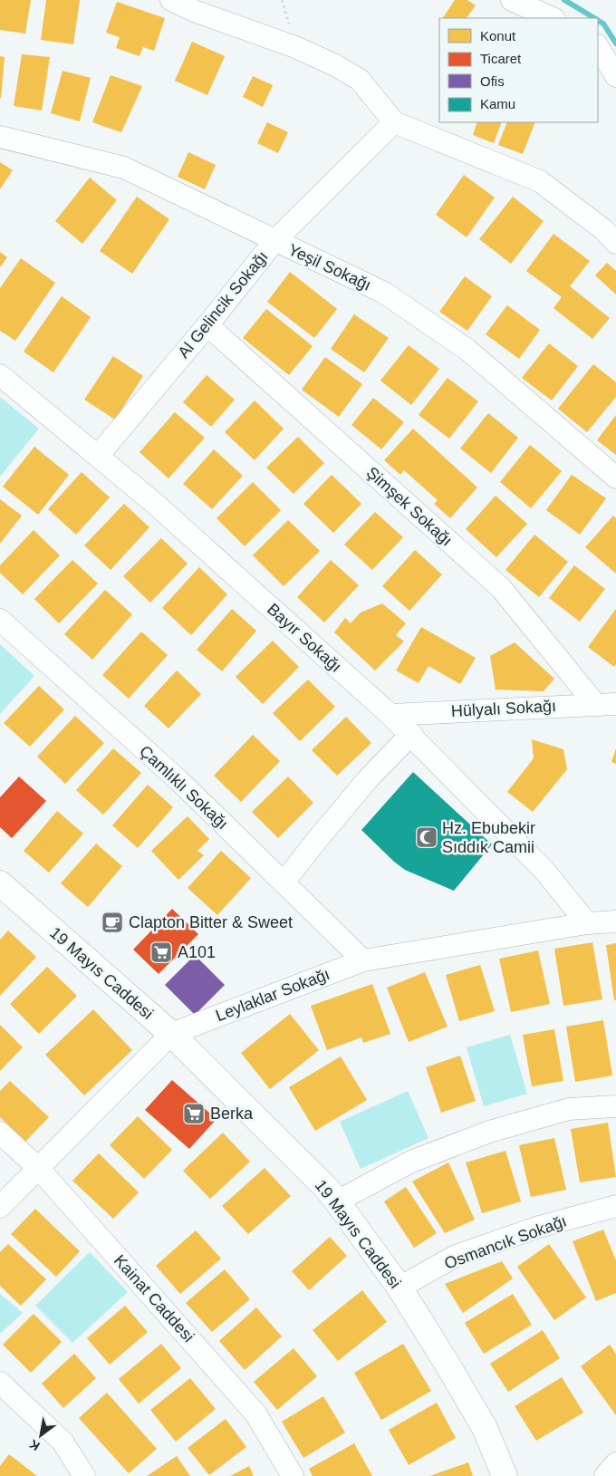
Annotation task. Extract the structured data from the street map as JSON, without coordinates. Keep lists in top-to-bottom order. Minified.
{"streets":{"street":["Yeşil Sokağı","Al Gelincik Sokağı","Şimşek Sokağı","Bayır Sokağı","Hülyalı Sokağı","Çamlıklı Sokağı","19 Mayıs Caddesi","Leylaklar Sokağı","Osmancık Sokağı","Kainat Caddesi"]},"crossings":[["Yeşil Sokağı","Al Gelincik Sokağı"],["Al Gelincik Sokağı","Şimşek Sokağı"],["Al Gelincik Sokağı","Bayır Sokağı"],["Şimşek Sokağı","Hülyalı Sokağı"],["Bayır Sokağı","Hülyalı Sokağı"],["Bayır Sokağı","Leylaklar Sokağı"],["Çamlıklı Sokağı","Leylaklar Sokağı"],["19 Mayıs Caddesi","Leylaklar Sokağı"],["19 Mayıs Caddesi","Osmancık Sokağı"],["Leylaklar Sokağı","Kainat Caddesi"]],"places":{"mosque":["Hz. Ebubekir Sıddık Camii"],"cafe":["Clapton Bitter & Sweet"],"supermarket":["A101","Berka"]},"legend":["Konut","Ticaret","Ofis","Kamu"],"north":"bottom left"}
